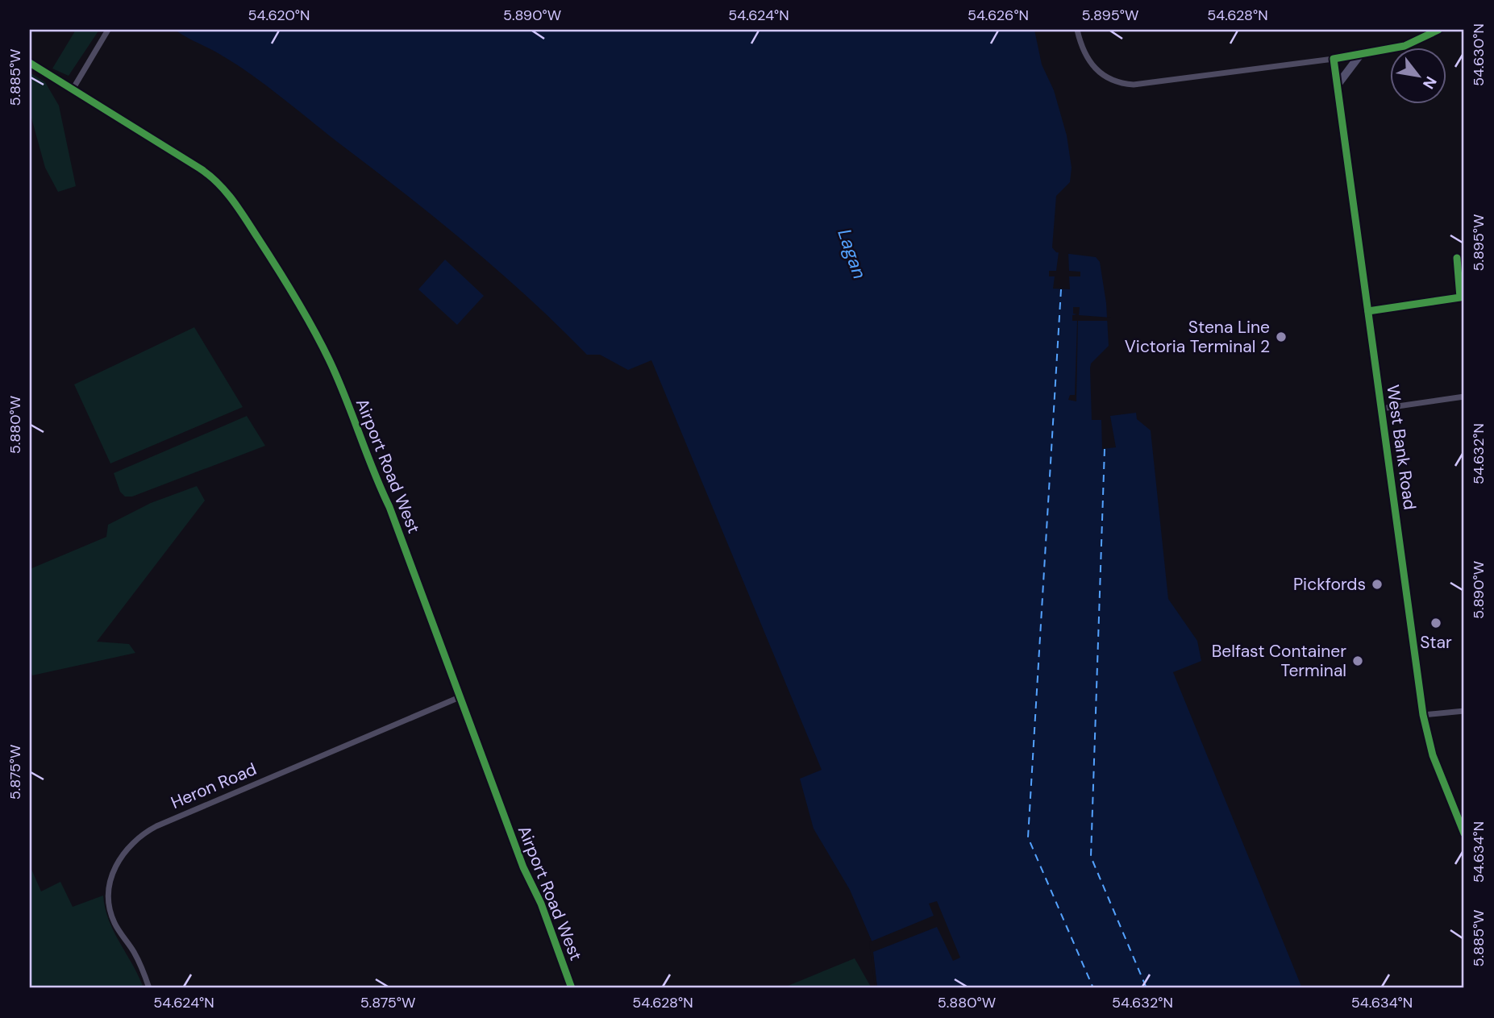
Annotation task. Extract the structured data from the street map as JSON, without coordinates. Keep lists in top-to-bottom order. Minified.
{"streets":{"street":["West Bank Road","Airport Road West","Heron Road"]},"crossings":[["Airport Road West","Heron Road"]],"water":["Lagan"],"places":["Stena Line Victoria Terminal 2","Pickfords","Star","Belfast Container Terminal"],"north":"bottom right","coordinates":["54.620°N","5.890°W","54.624°N","54.626°N","5.895°W","54.628°N","54.630°N","5.885°W","5.880°W","54.632°N","5.875°W","54.634°N"]}
